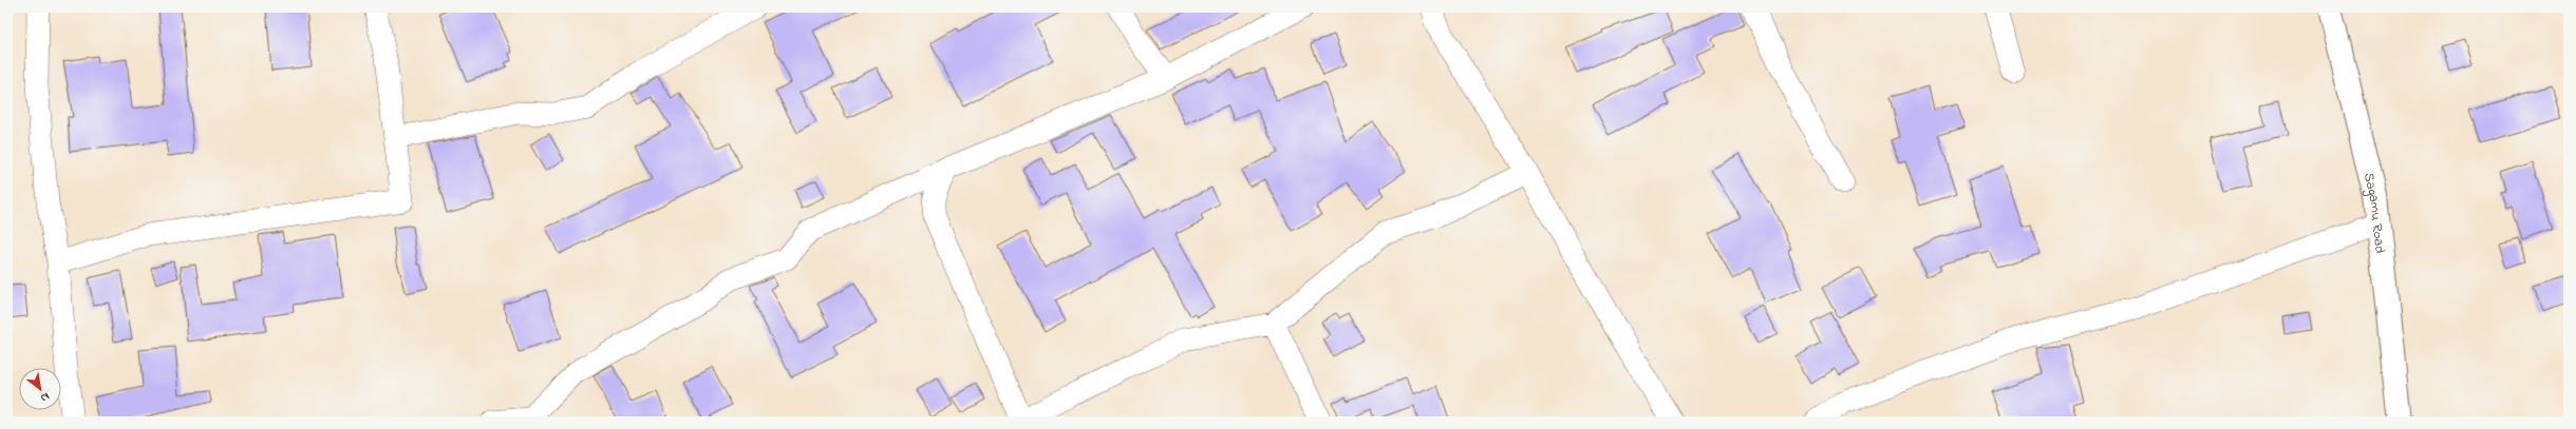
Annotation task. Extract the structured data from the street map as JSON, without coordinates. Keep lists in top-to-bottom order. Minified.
{"streets":{"highway":["Sagamu Road"]},"north":"bottom right"}
